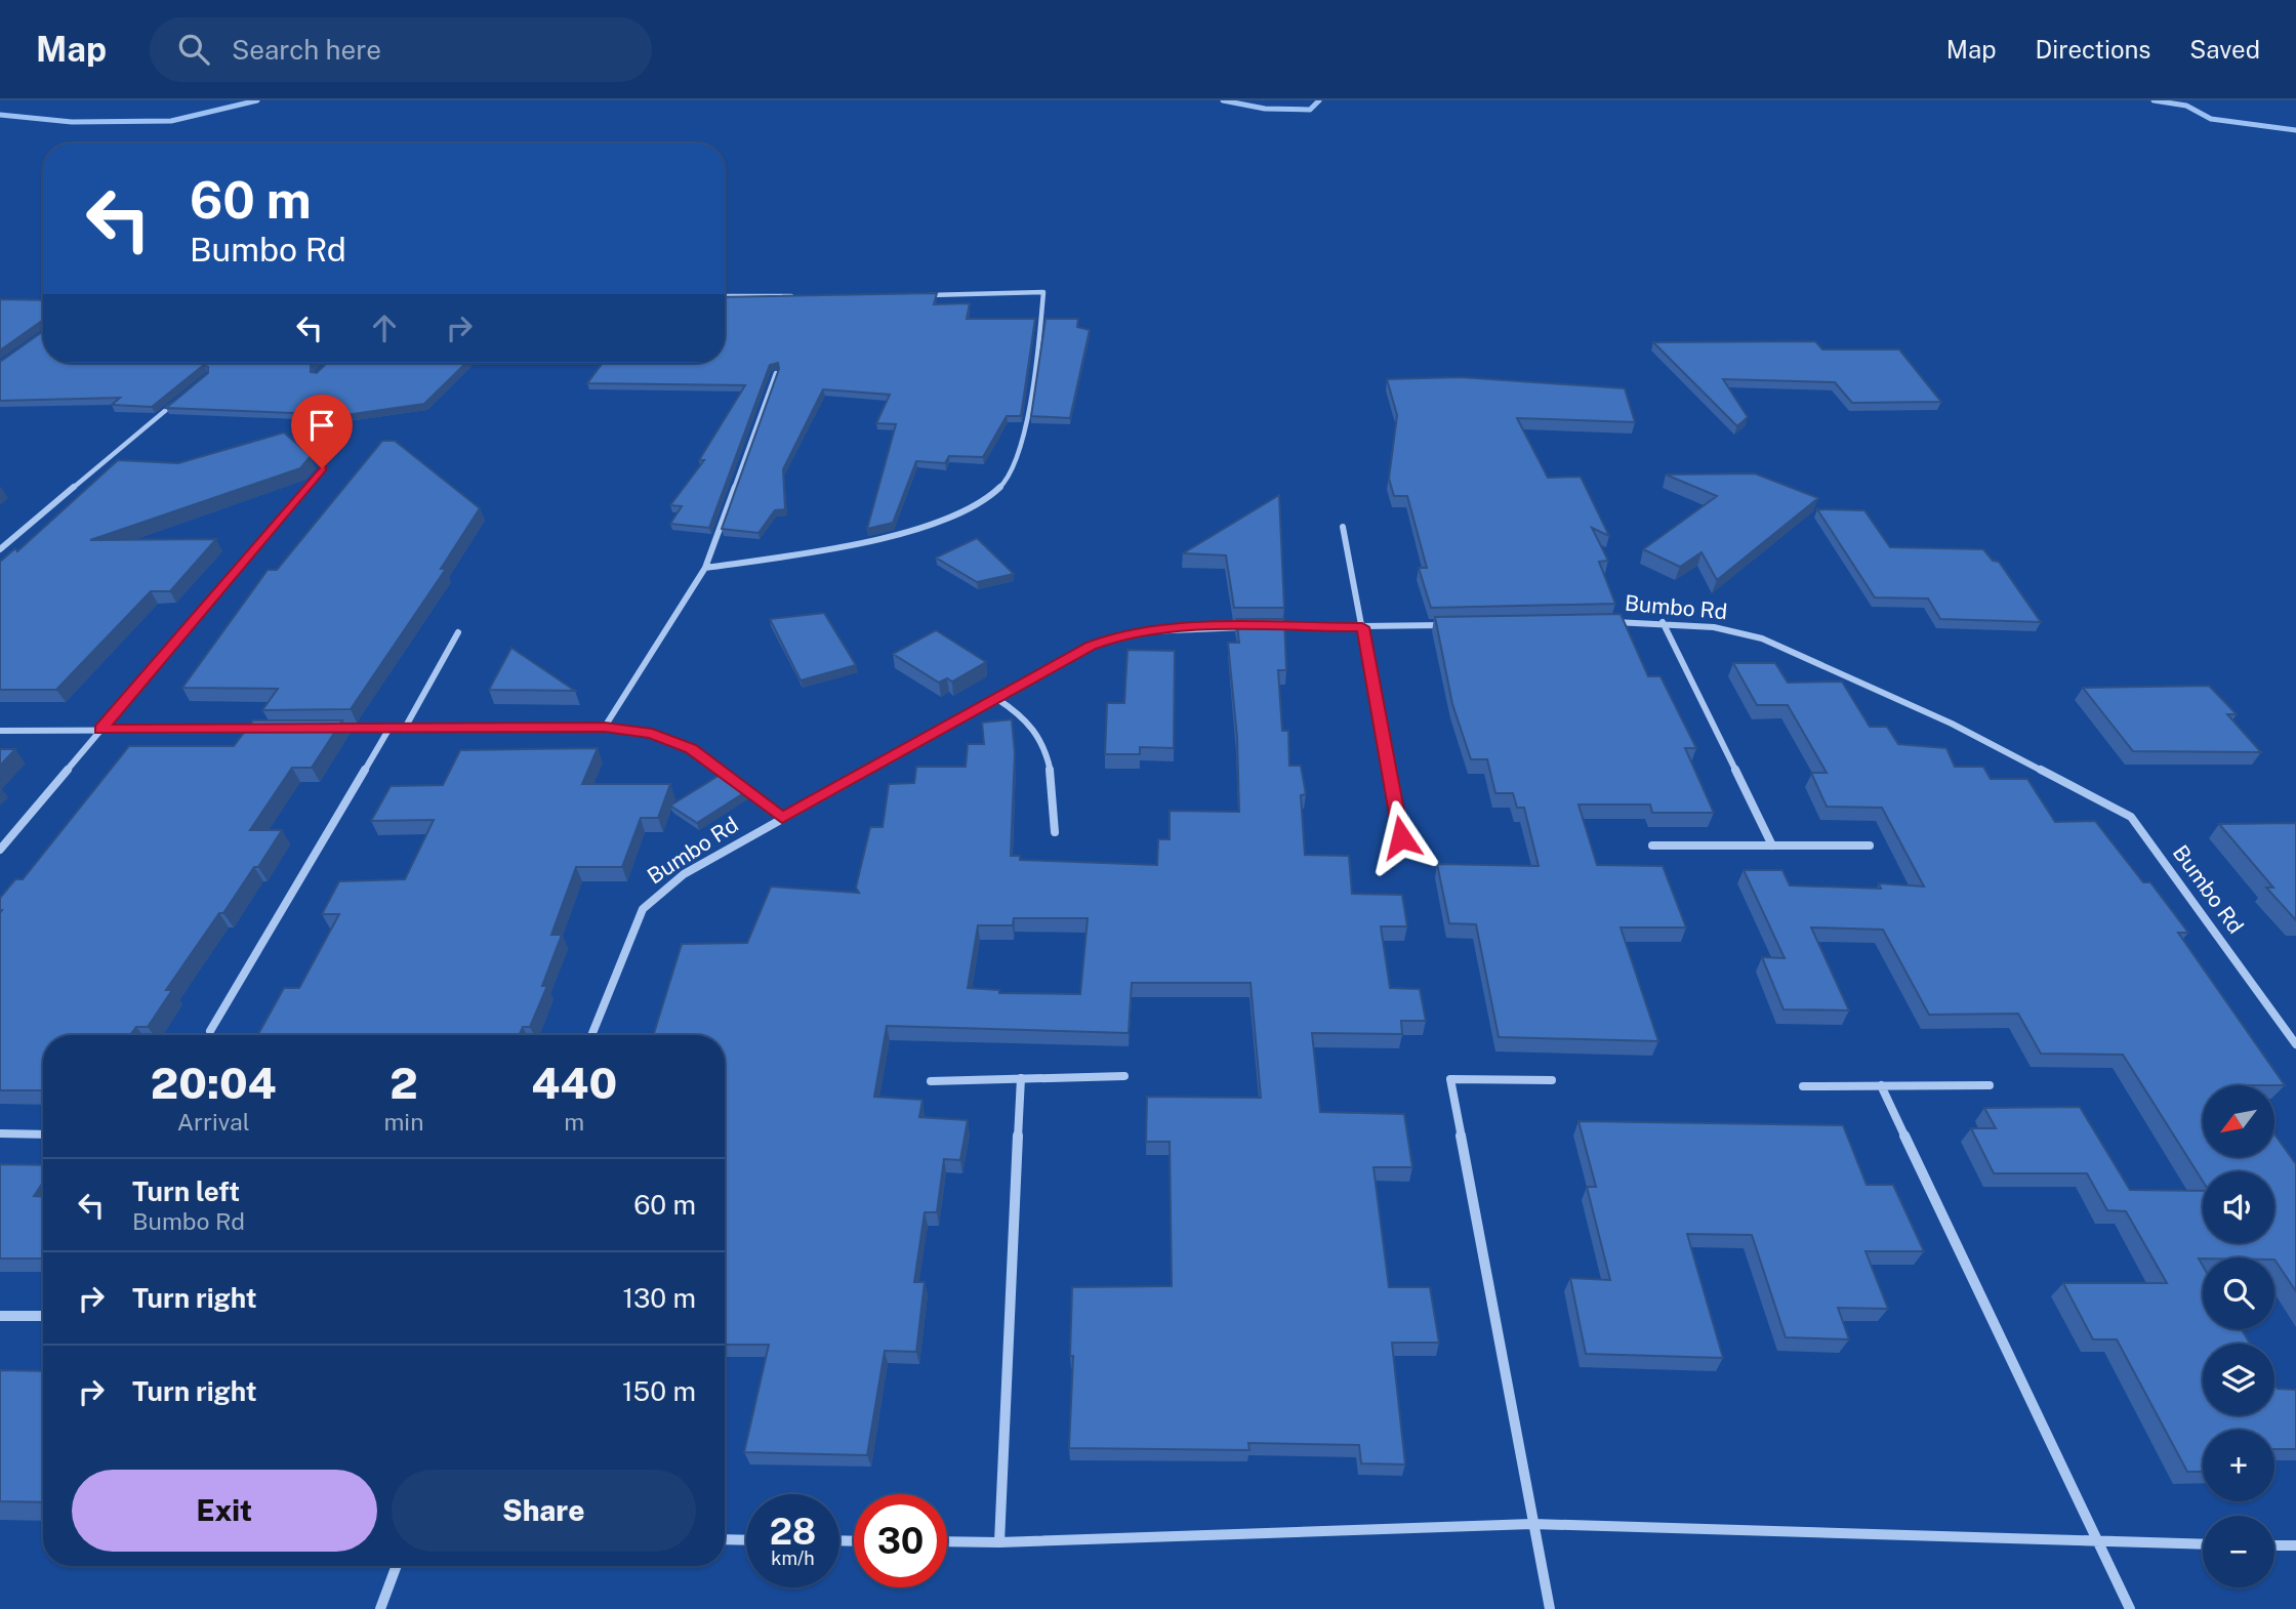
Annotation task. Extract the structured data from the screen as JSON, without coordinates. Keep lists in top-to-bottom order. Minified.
{"streets":{"street":["Bumbo Rd"]},"north":"bottom left","page":{"header":"Map","search":"Search here","nav":["Map","Directions","Saved"],"turn":["60 m","Bumbo Rd"],"eta":["20:04","Arrival","2","min","440","m"],"map_buttons":["+","−"],"list":[{"name":"Turn left","note":"Bumbo Rd","value":"60 m"},{"name":"Turn right","value":"130 m"},{"name":"Turn right","value":"150 m"}],"buttons":["Exit","Share"],"speed":"28 km/h","limit":"30"}}
